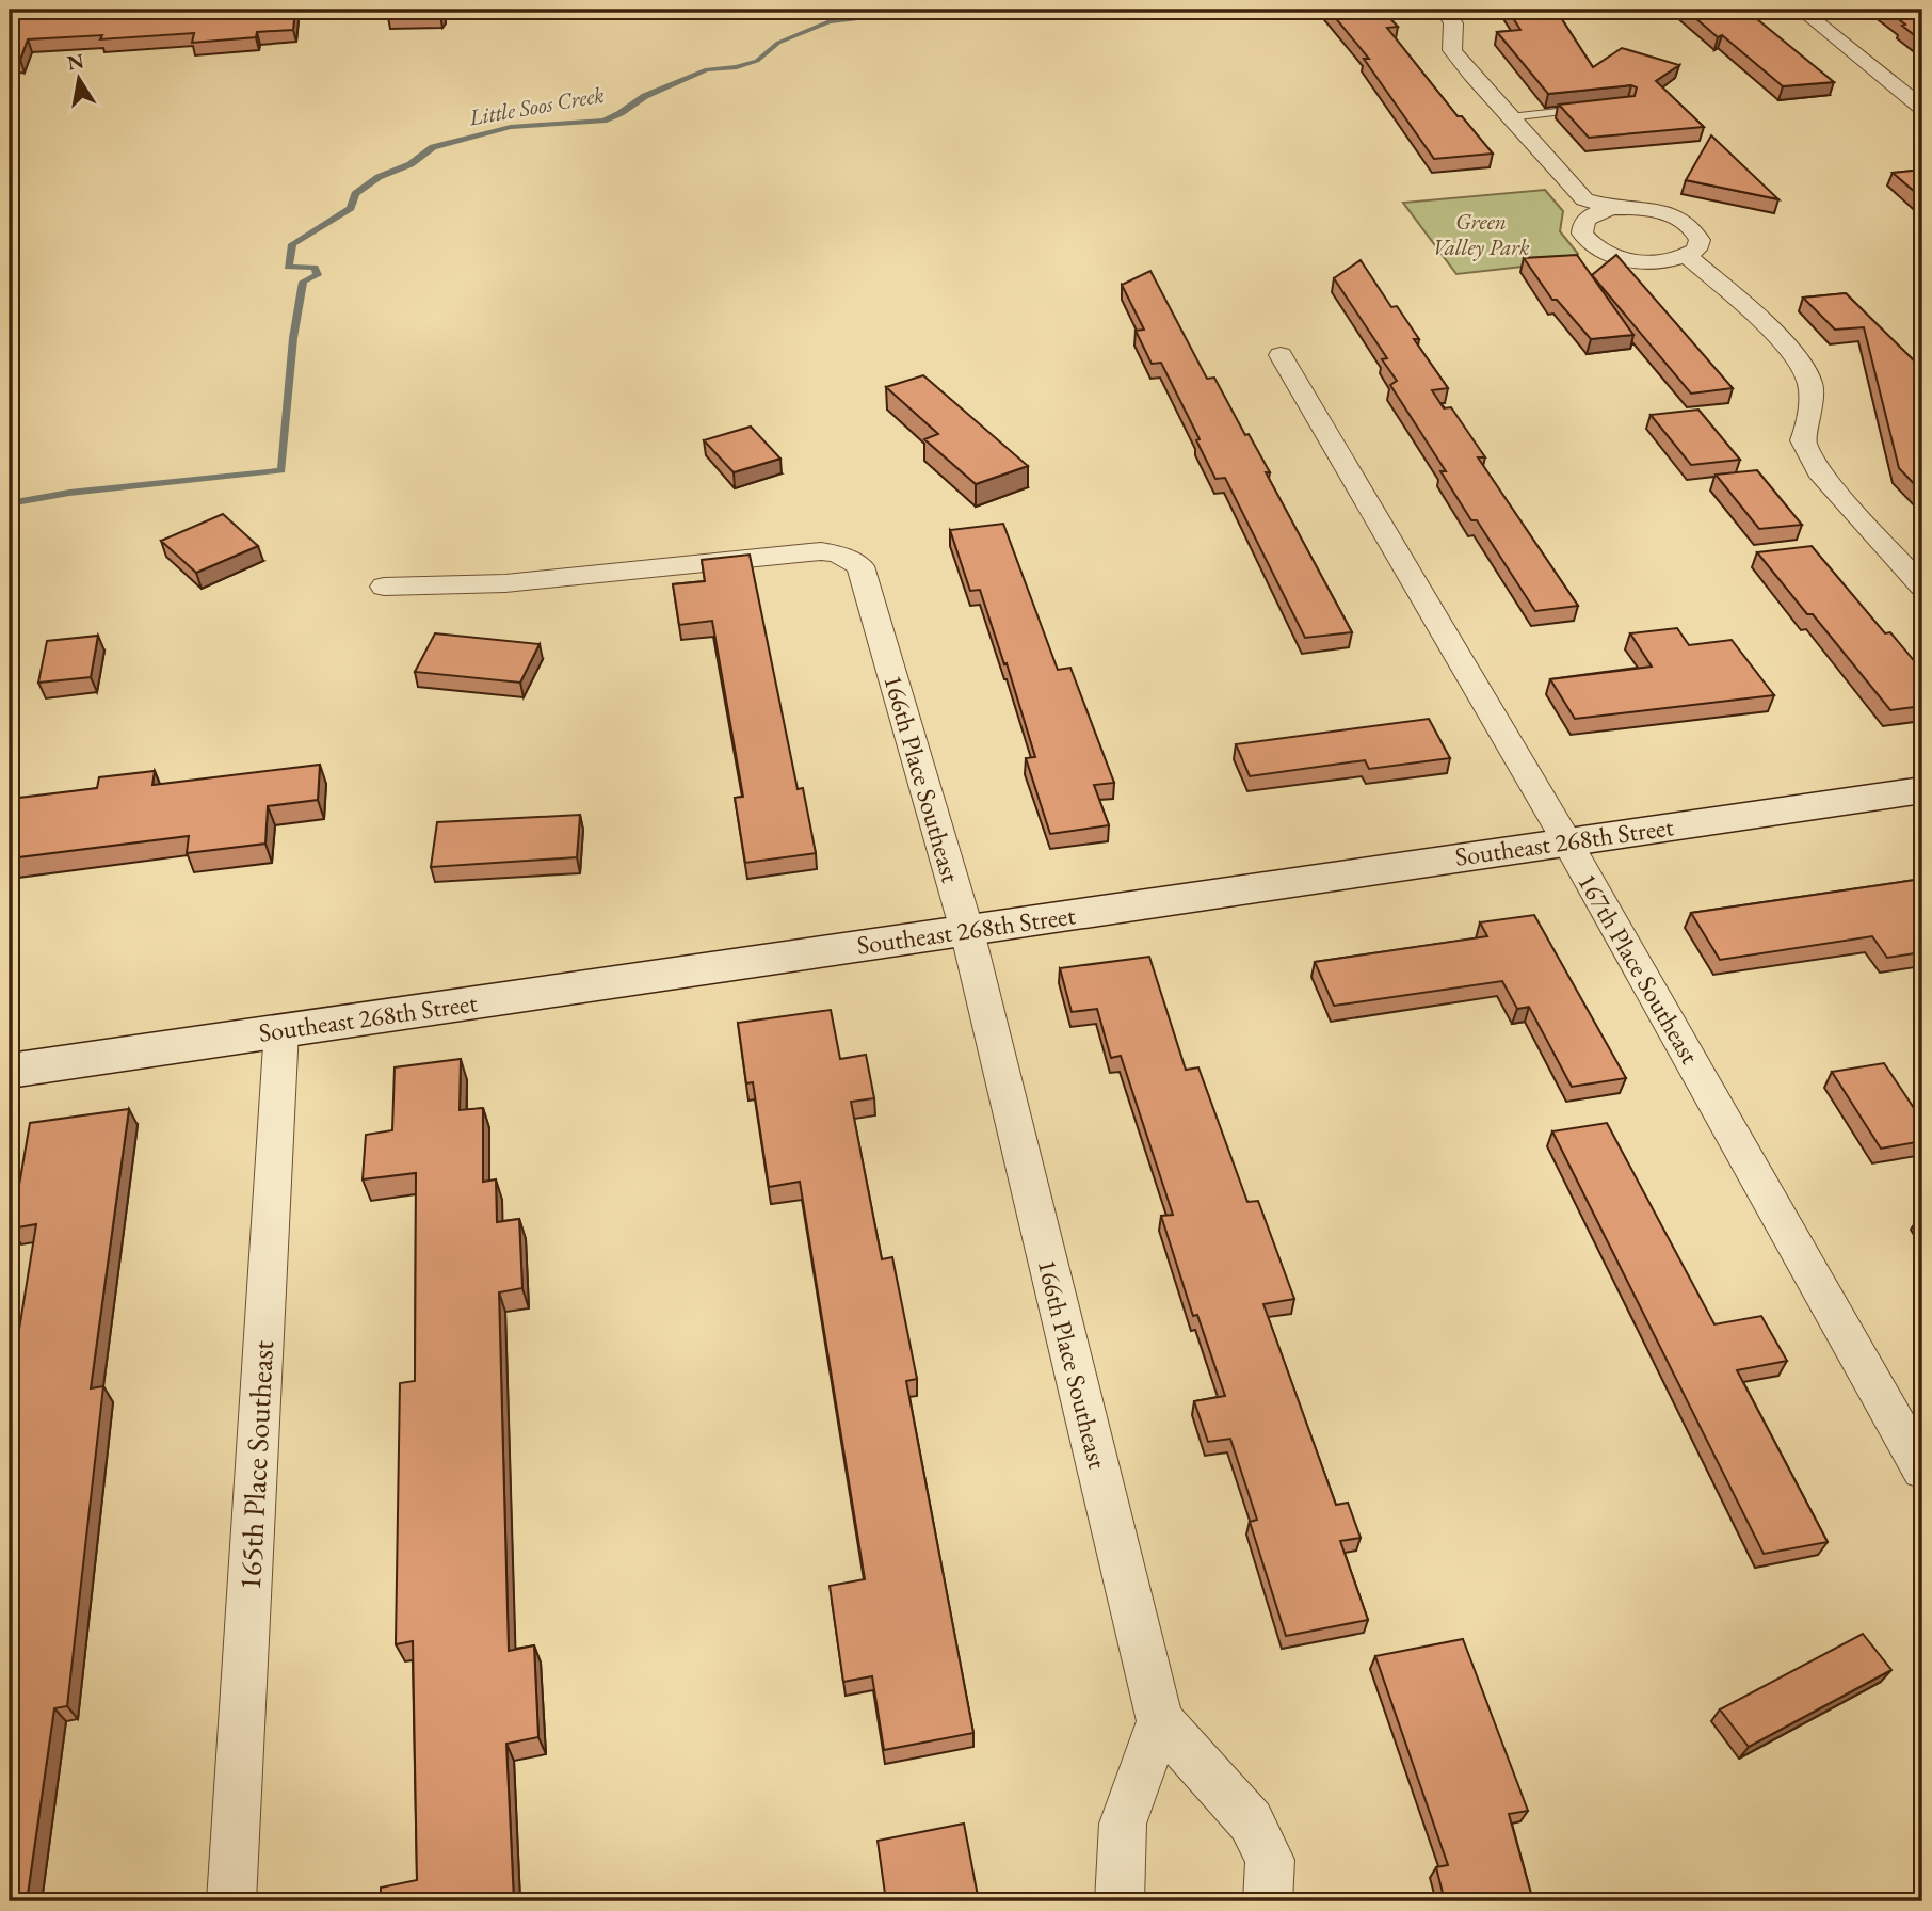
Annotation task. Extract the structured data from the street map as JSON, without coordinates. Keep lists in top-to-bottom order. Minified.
{"streets":{"street":["166th Place Southeast","Southeast 268th Street","167th Place Southeast","165th Place Southeast"]},"crossings":[["166th Place Southeast","Southeast 268th Street"],["Southeast 268th Street","167th Place Southeast"],["Southeast 268th Street","165th Place Southeast"]],"water":["Little Soos Creek"],"parks":["Green Valley Park"],"north":"top"}
